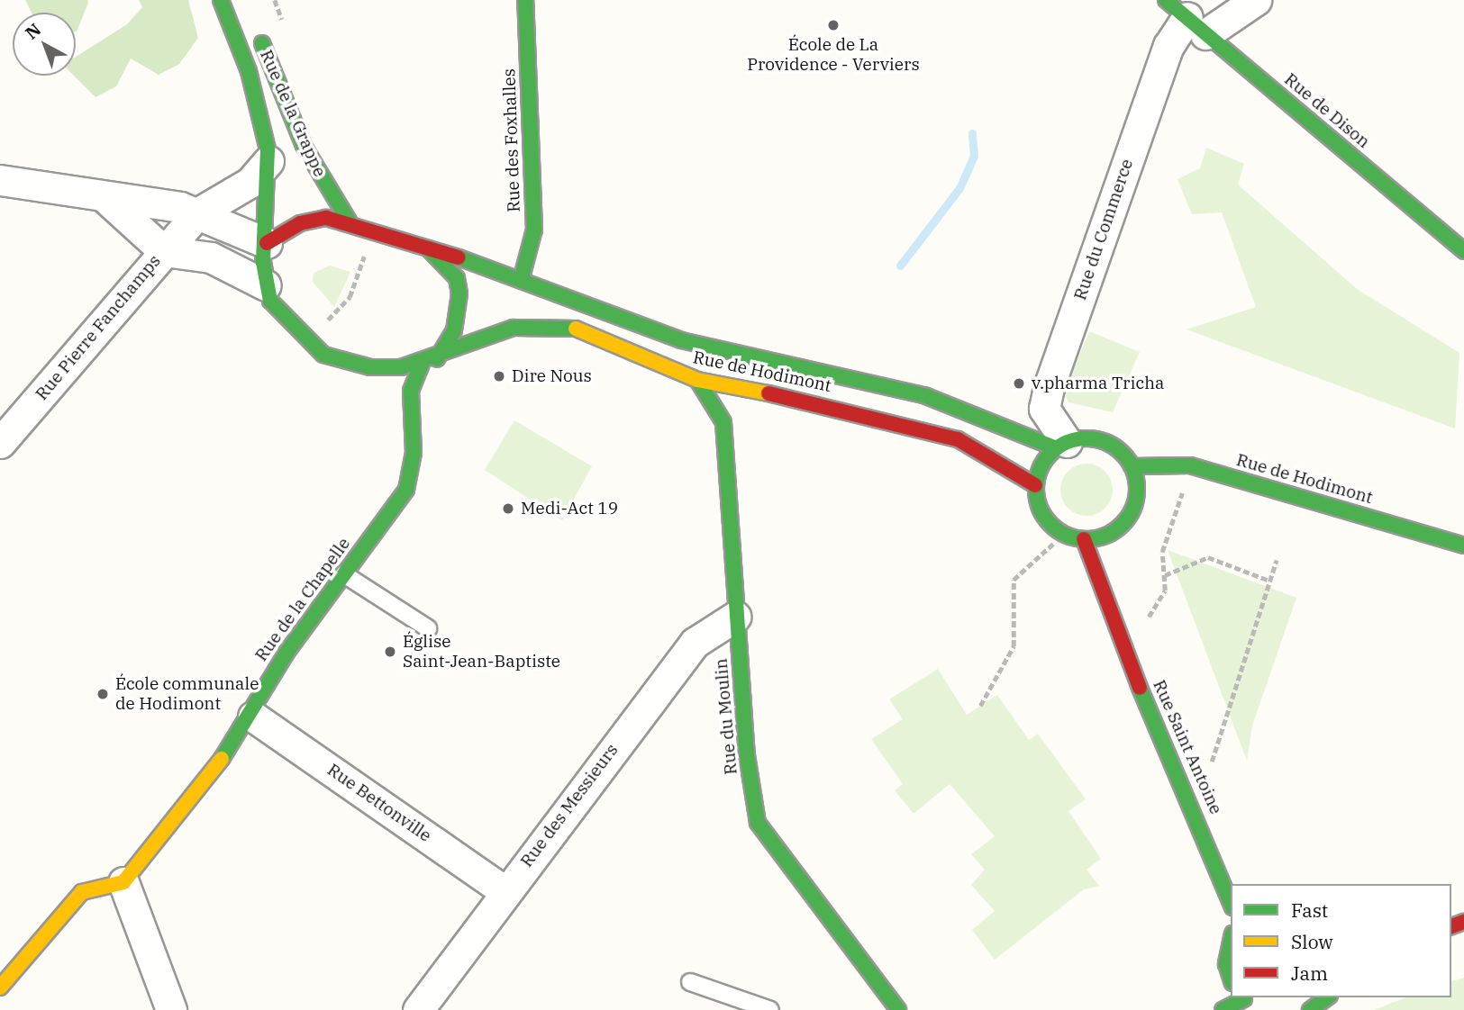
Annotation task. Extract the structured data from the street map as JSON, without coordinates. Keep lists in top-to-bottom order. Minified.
{"streets":{"main road":["Rue de Dison","Rue de la Grappe","Rue des Foxhalles","Rue de Hodimont","Rue de la Chapelle","Rue du Moulin","Rue Saint Antoine"],"street":["Rue du Commerce","Rue Pierre Fanchamps","Rue Bettonville","Rue des Messieurs"]},"crossings":[["Rue de Dison","Rue du Commerce"],["Rue de la Grappe","Rue de Hodimont"],["Rue des Foxhalles","Rue de Hodimont"],["Rue du Commerce","Rue de Hodimont"],["Rue du Commerce","Rue Saint Antoine"],["Rue de Hodimont","Rue de la Chapelle"],["Rue de Hodimont","Rue du Moulin"],["Rue de Hodimont","Rue Saint Antoine"],["Rue de la Chapelle","Rue Bettonville"],["Rue du Moulin","Rue des Messieurs"],["Rue Bettonville","Rue des Messieurs"]],"places":["École de La Providence - Verviers","Dire Nous","v.pharma Tricha","Medi-Act 19","Église Saint-Jean-Baptiste","École communale de Hodimont"],"legend":["Fast","Slow","Jam"],"north":"top left"}
